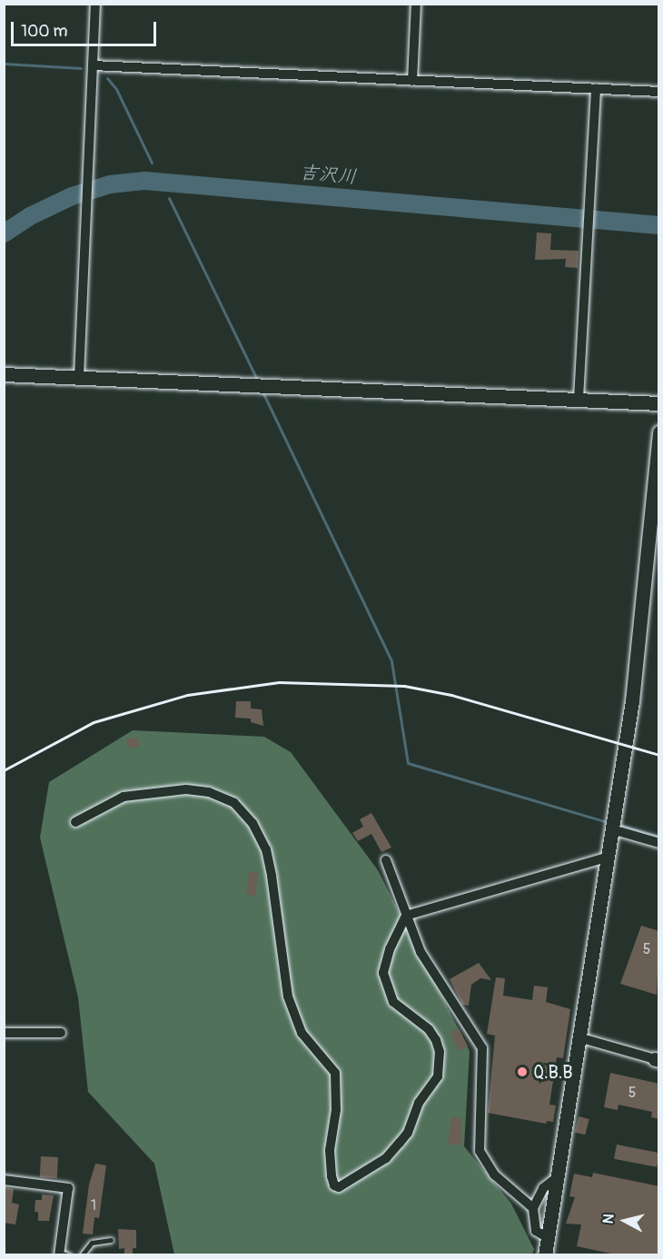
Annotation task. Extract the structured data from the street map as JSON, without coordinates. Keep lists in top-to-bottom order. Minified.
{"water":["吉沢川"],"places":["Q.B.B"],"house_numbers":["5","5","1"],"scale_bar":"100 m","north":"left"}
